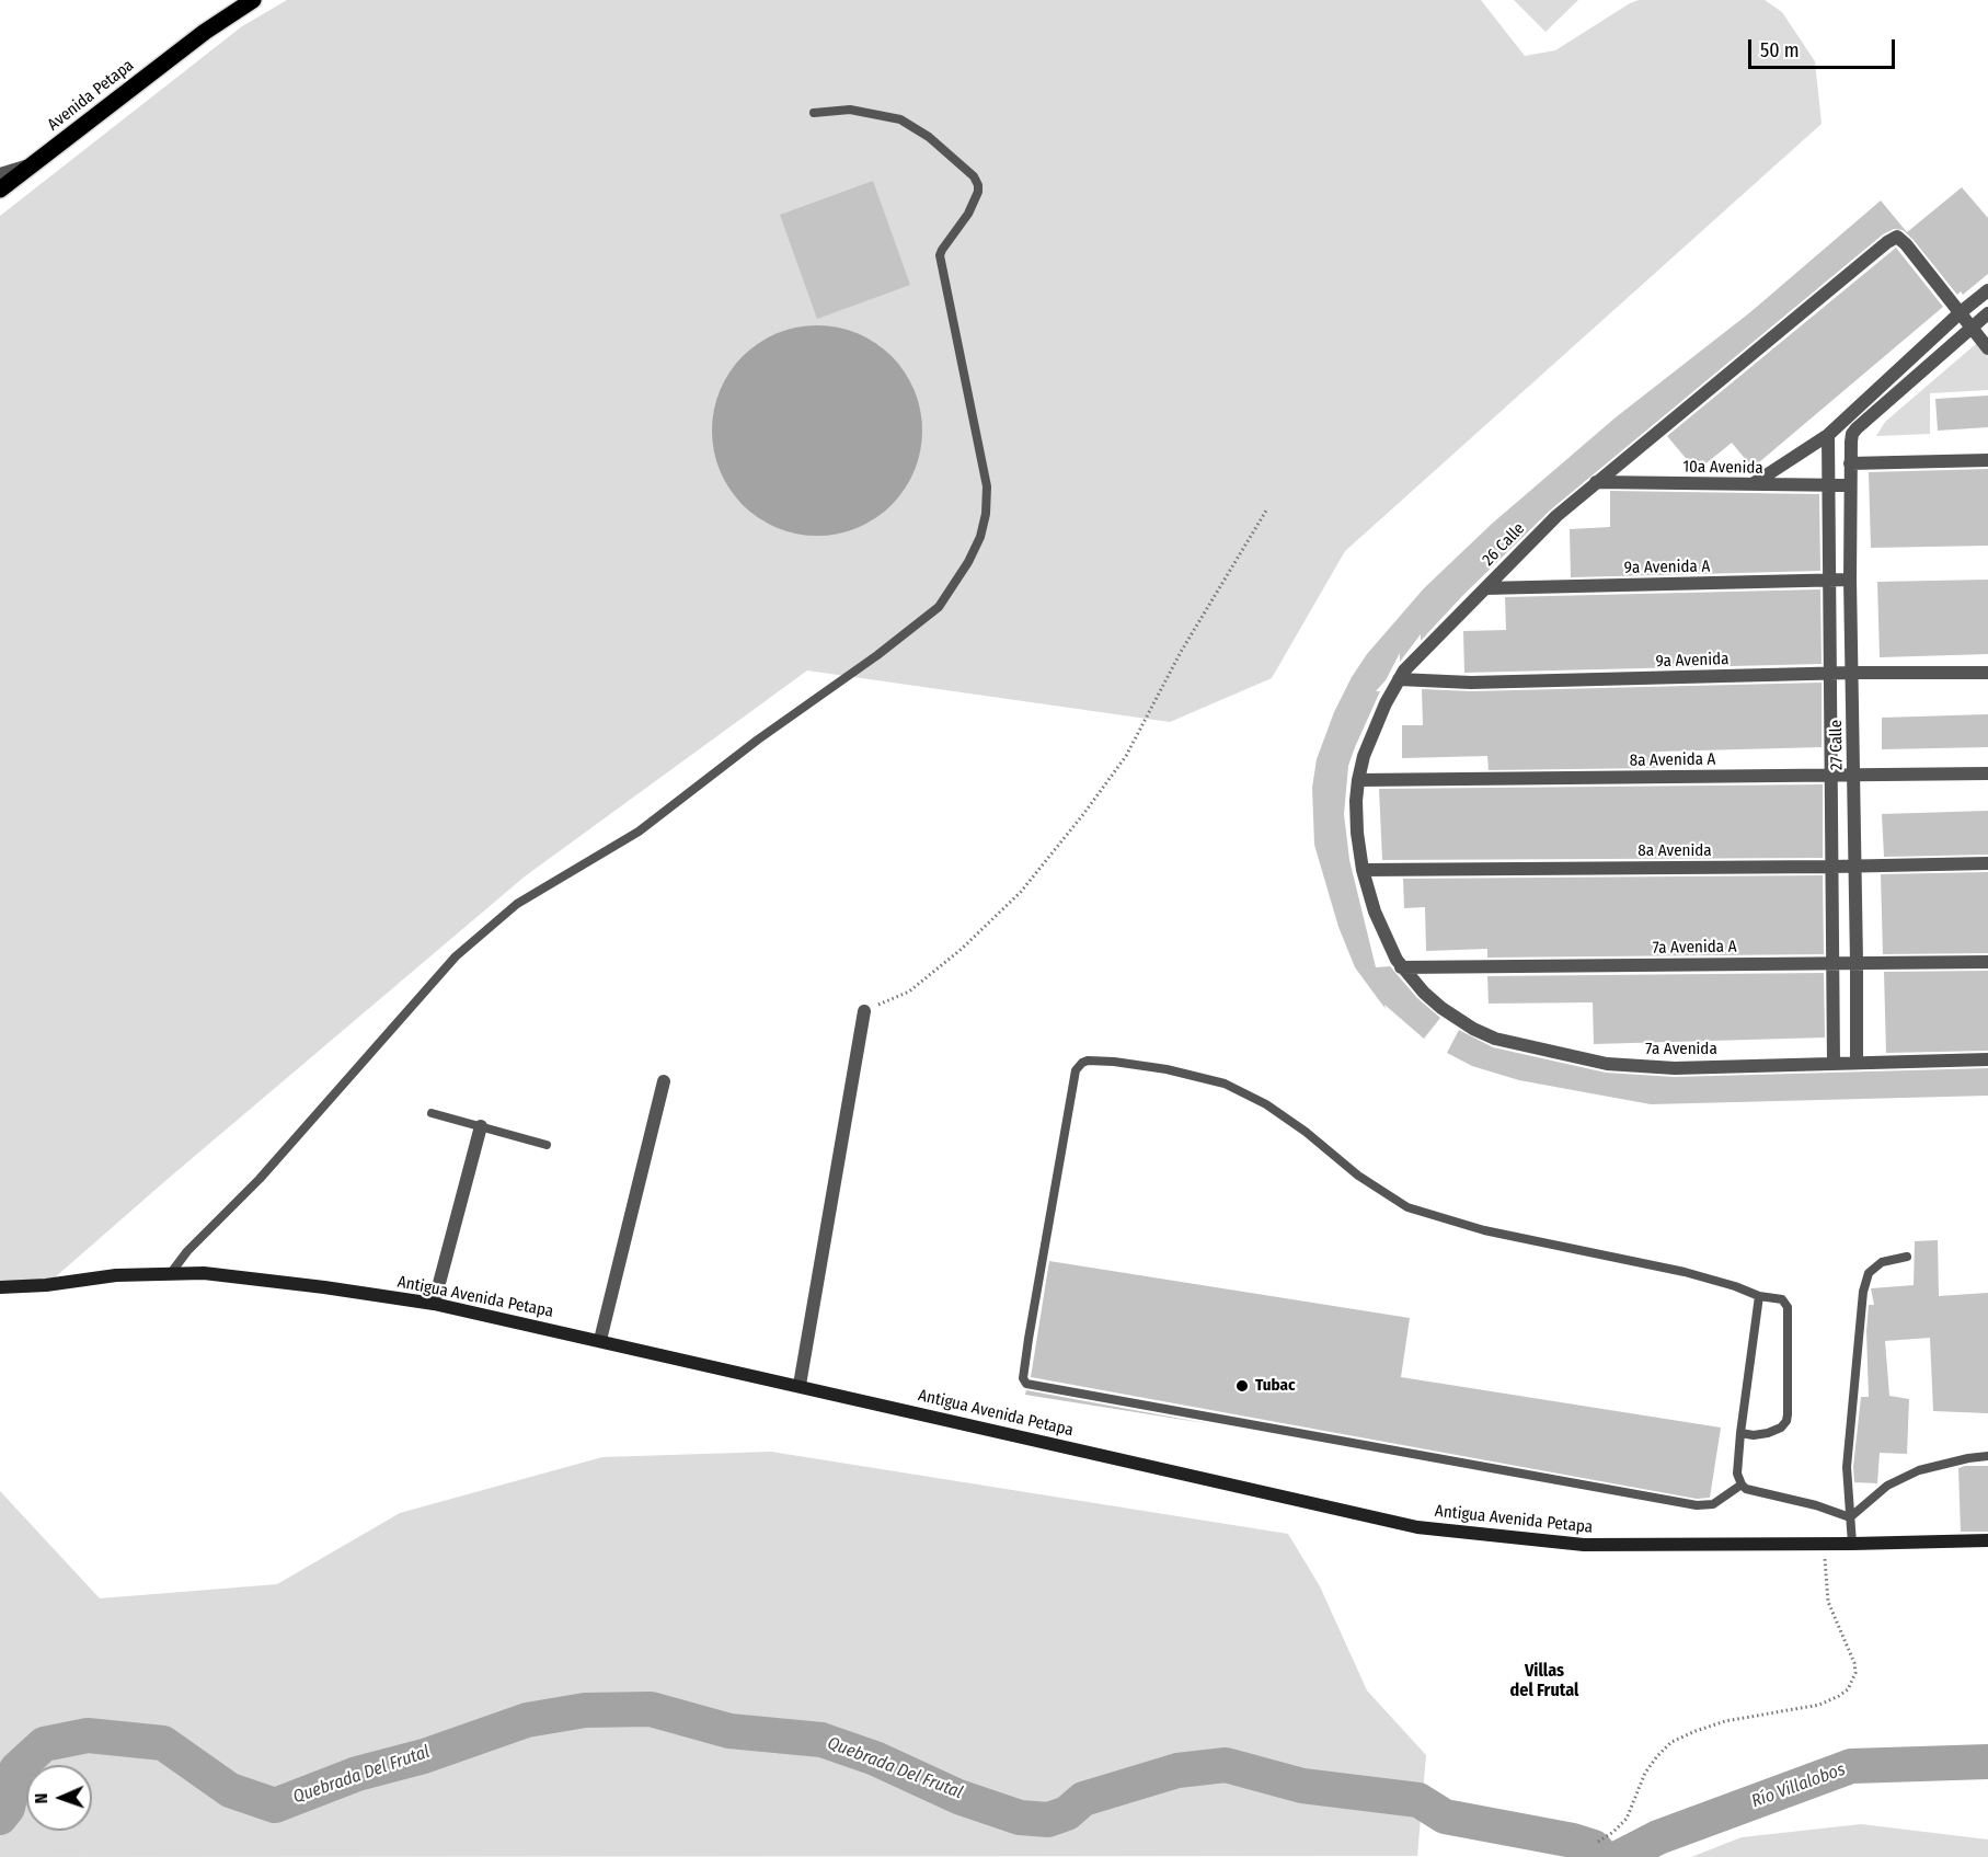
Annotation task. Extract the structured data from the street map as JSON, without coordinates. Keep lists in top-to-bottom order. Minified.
{"streets":{"main road":["Avenida Petapa","Antigua Avenida Petapa"],"street":["10a Avenida","26 Calle","9a Avenida A","9a Avenida","27 Calle","8a Avenida A","8a Avenida","7a Avenida A","7a Avenida"]},"crossings":[["10a Avenida","26 Calle"],["10a Avenida","27 Calle"],["26 Calle","9a Avenida A"],["26 Calle","9a Avenida"],["26 Calle","8a Avenida A"],["26 Calle","8a Avenida"],["26 Calle","7a Avenida A"],["26 Calle","7a Avenida"],["9a Avenida A","27 Calle"],["9a Avenida","27 Calle"],["27 Calle","8a Avenida A"],["27 Calle","8a Avenida"],["27 Calle","7a Avenida A"],["27 Calle","7a Avenida"],["7a Avenida A","7a Avenida"]],"districts":["Villas del Frutal"],"water":["Quebrada Del Frutal","Río Villalobos"],"places":["Tubac"],"scale_bar":"50 m","north":"left"}
